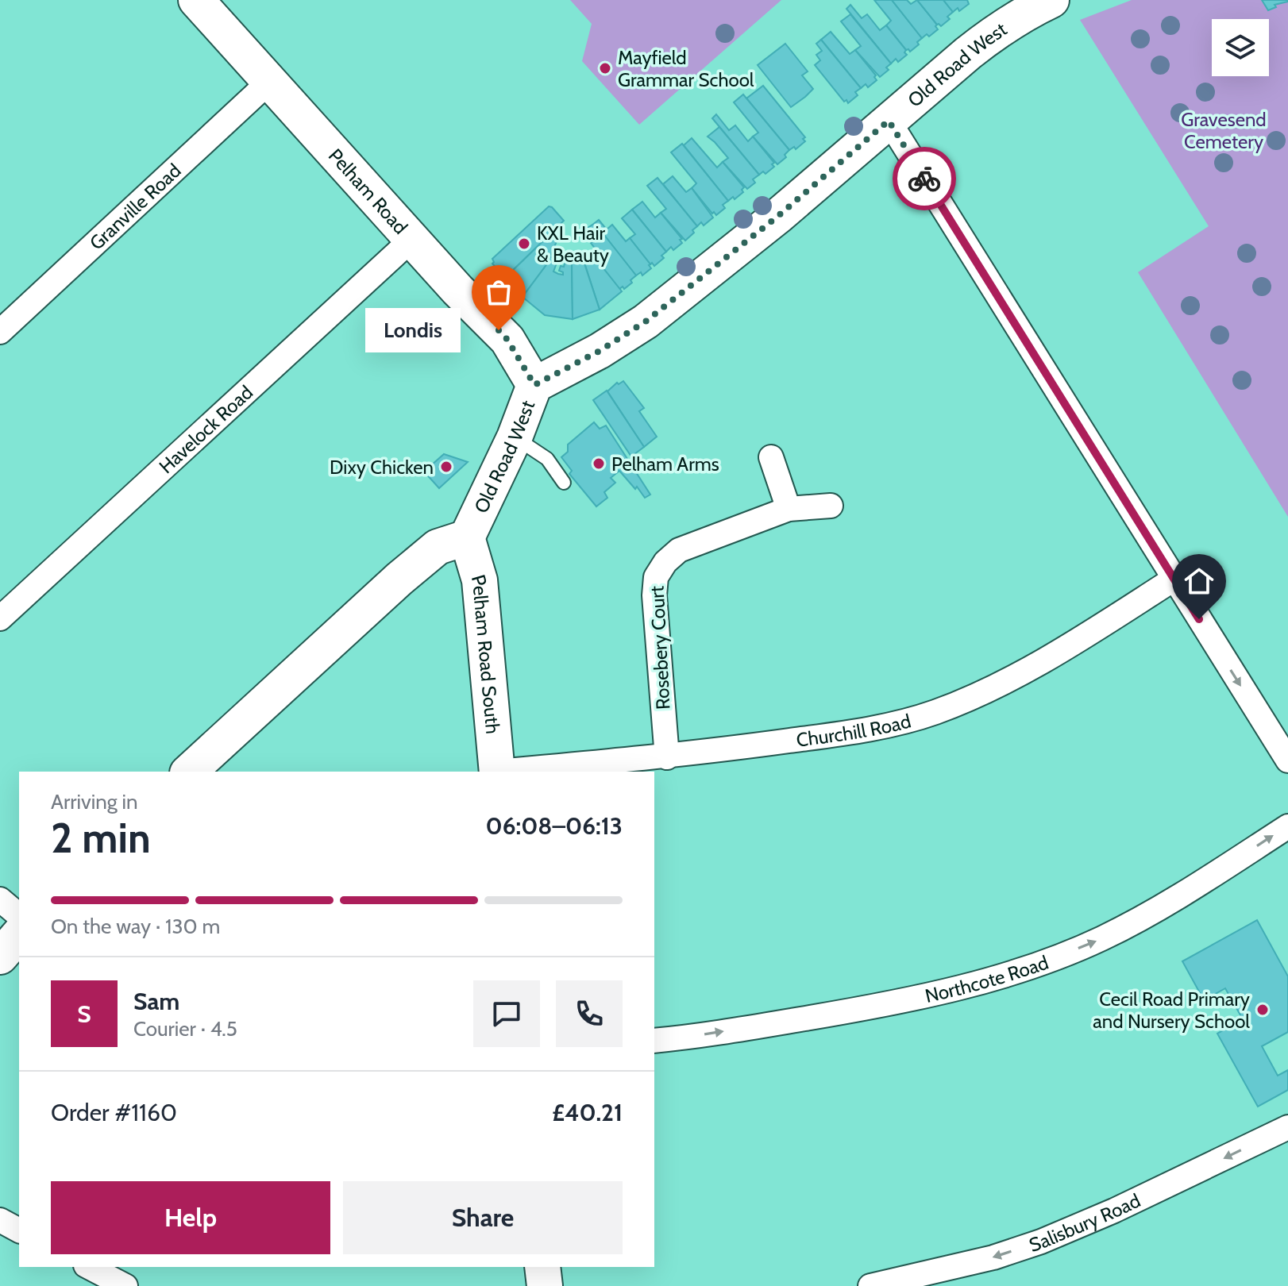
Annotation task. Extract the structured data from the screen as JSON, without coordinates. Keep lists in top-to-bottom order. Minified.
{"streets":{"main road":["Old Road West","Pelham Road","Pelham Road South"],"street":["Granville Road","Havelock Road","Rosebery Court","Churchill Road","Northcote Road","Salisbury Road"]},"crossings":[["Old Road West","Pelham Road"],["Old Road West","Pelham Road South"],["Pelham Road","Granville Road"],["Pelham Road","Havelock Road"],["Rosebery Court","Churchill Road"]],"one_way":["Northcote Road","Salisbury Road"],"parks":["Gravesend Cemetery"],"places":["Mayfield Grammar School","KXL Hair & Beauty","Londis","Pelham Arms","Dixy Chicken","Cecil Road Primary and Nursery School"],"page":{"bubble":"Londis","heading":["2 min","Arriving in","06:08–06:13"],"panel":["Sam","Courier · 4.5","Order #1160","£40.21"],"bar":"On the way · 130 m","round":"S","buttons":["Help","Share"]}}
